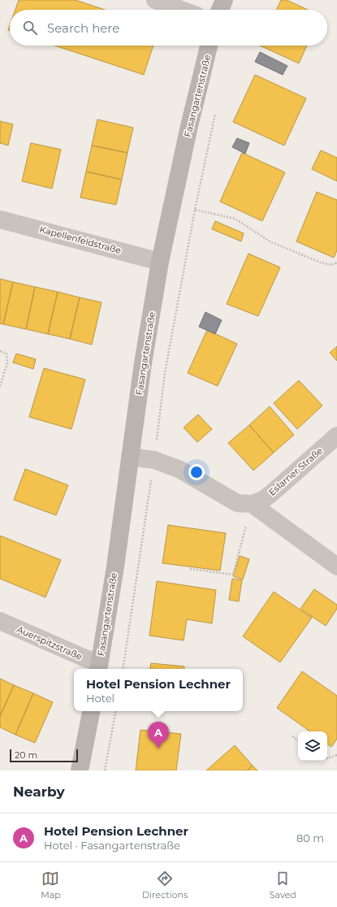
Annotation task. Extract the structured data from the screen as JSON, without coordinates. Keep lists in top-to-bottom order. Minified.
{"streets":{"street":["Fasangartenstraße","Kapellenfeldstraße","Eslarner Straße","Auerspitzstraße"]},"crossings":[["Fasangartenstraße","Kapellenfeldstraße"],["Fasangartenstraße","Auerspitzstraße"]],"scale_bar":"20 m","page":{"search":"Search here","popup":["Hotel Pension Lechner","Hotel"],"pins":"A","scale":"20 m","heading":"Nearby","list":[{"mark":"A","name":"Hotel Pension Lechner","note":"Hotel · Fasangartenstraße","value":"80 m"}],"nav":["Map","Directions","Saved"]}}
